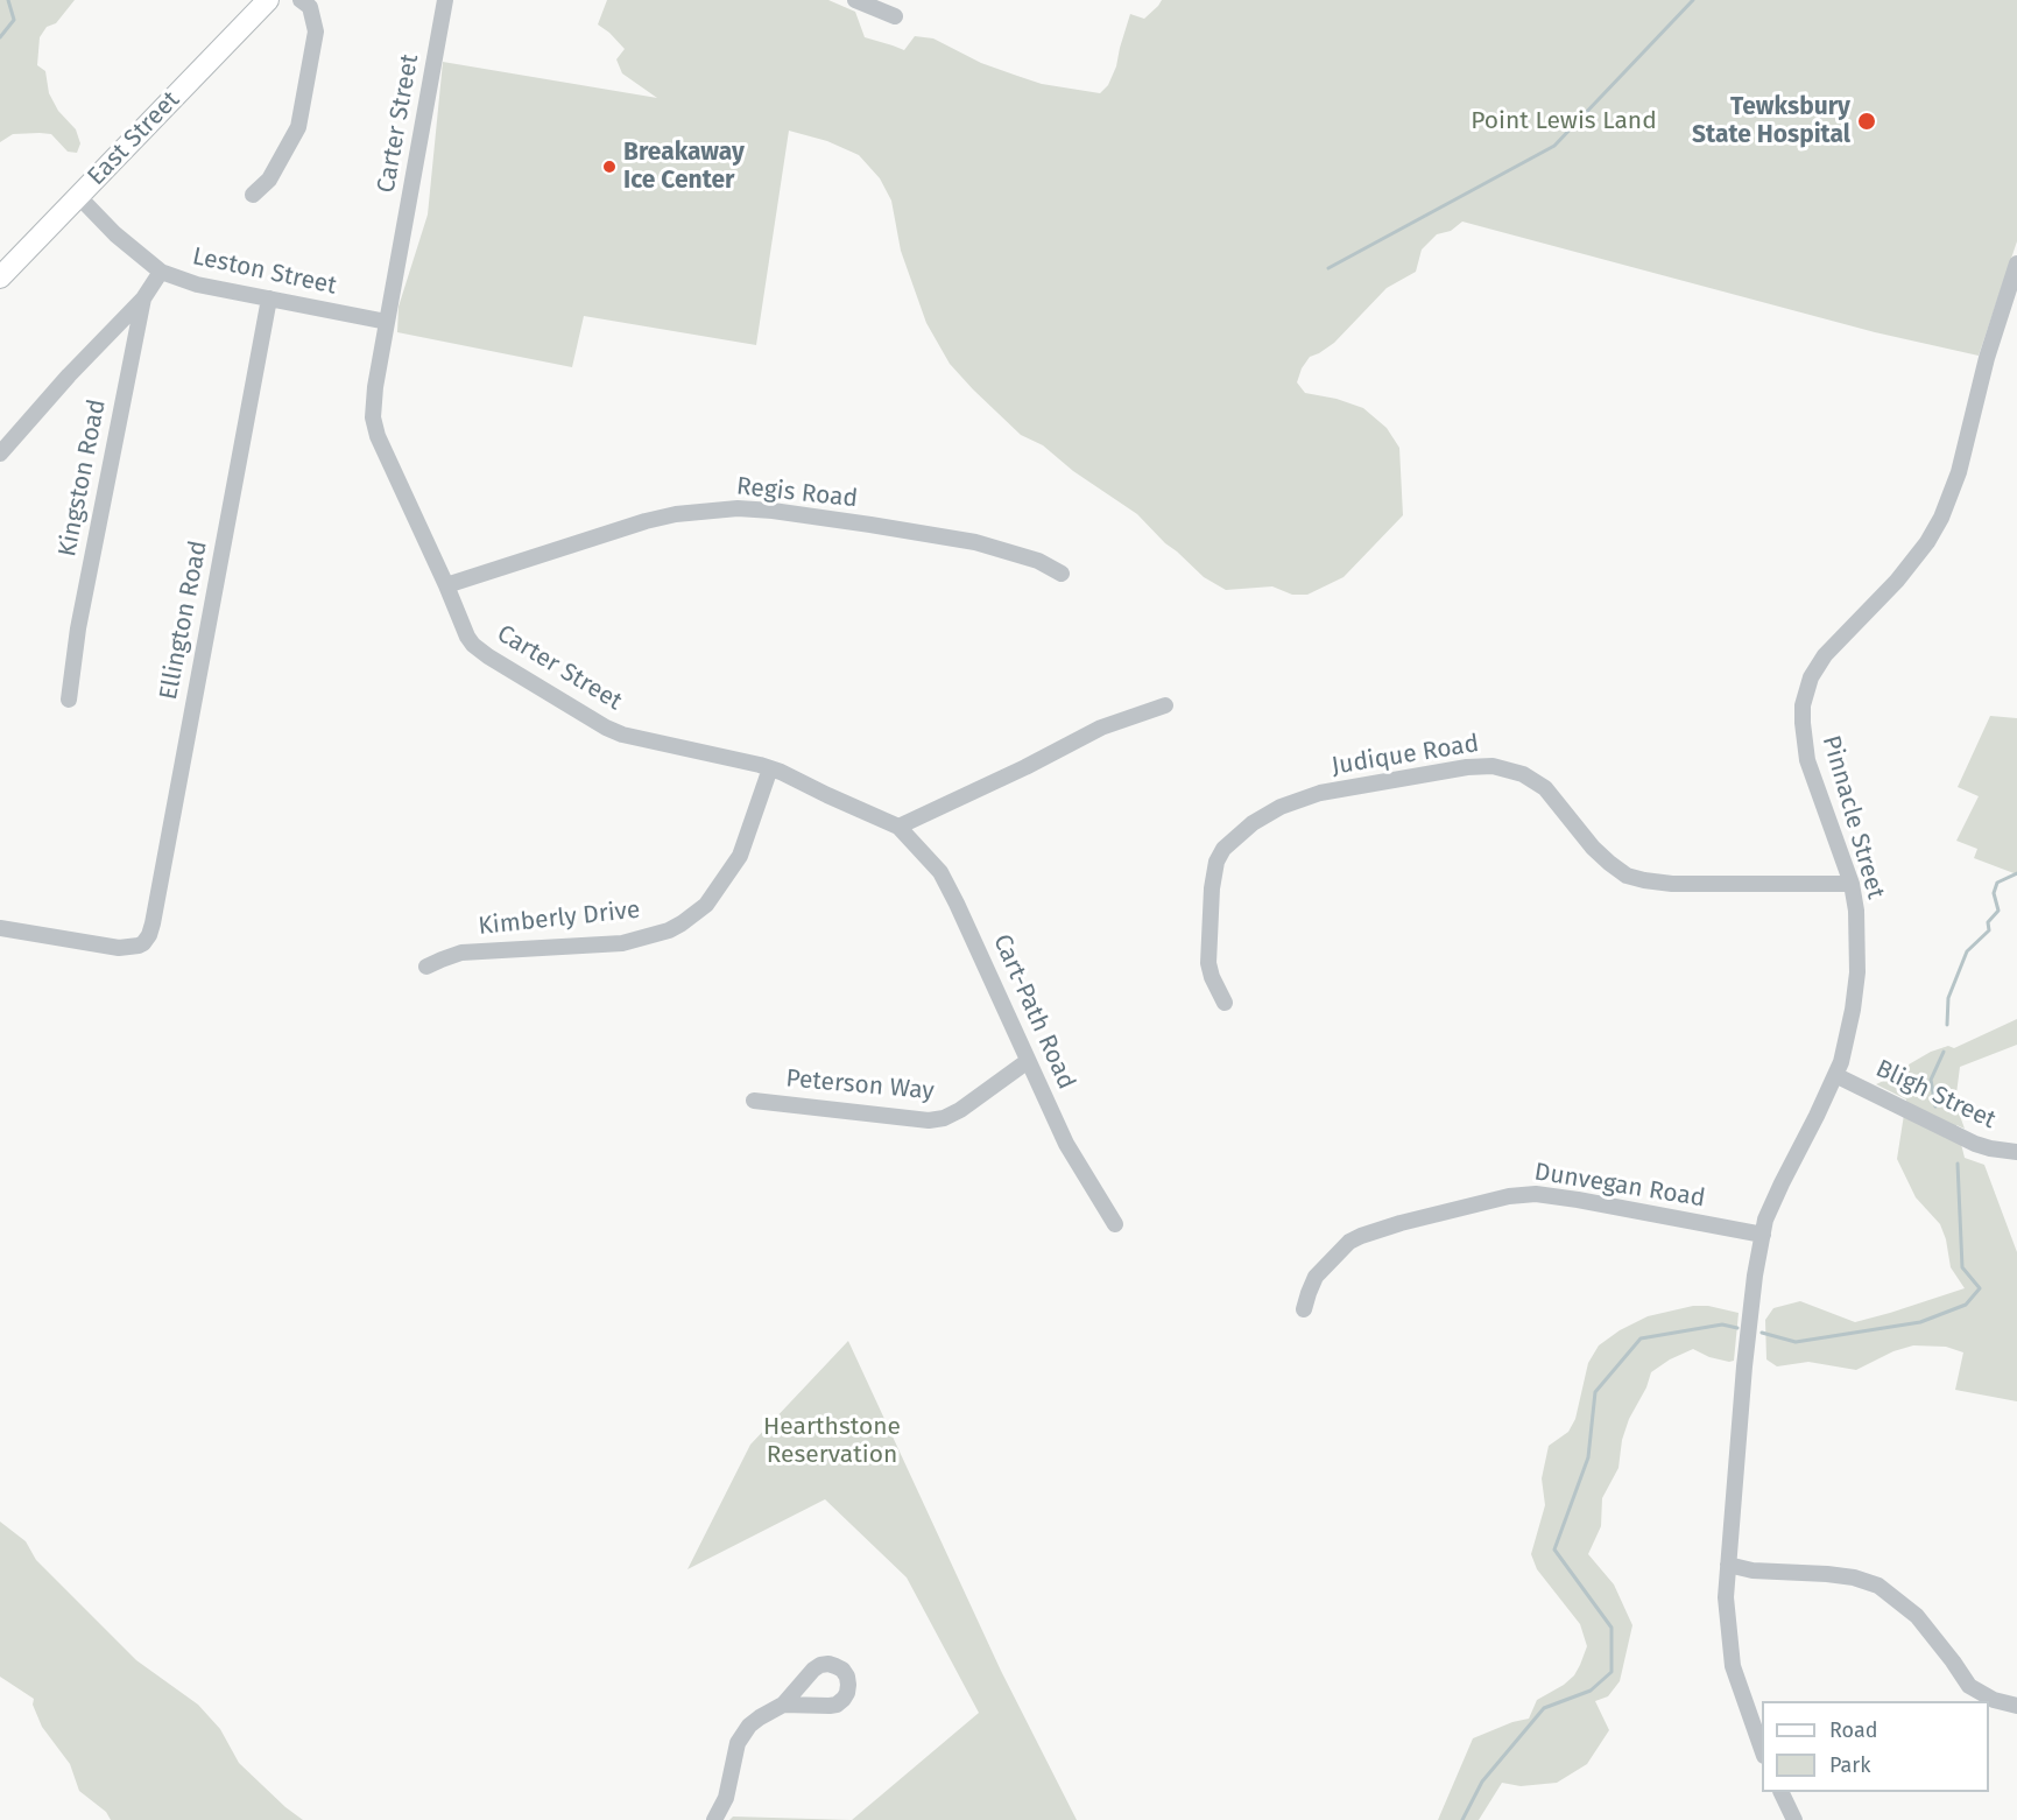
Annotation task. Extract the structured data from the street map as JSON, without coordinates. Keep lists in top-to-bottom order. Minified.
{"streets":{"main road":["East Street"],"street":["Carter Street","Leston Street","Kingston Road","Regis Road","Ellington Road","Judique Road","Pinnacle Street","Kimberly Drive","Cart-Path Road","Peterson Way","Bligh Street","Dunvegan Road"]},"crossings":[["Carter Street","Leston Street"],["Carter Street","Regis Road"],["Carter Street","Kimberly Drive"],["Carter Street","Cart-Path Road"],["East Street","Leston Street"],["Leston Street","Kingston Road"],["Leston Street","Ellington Road"],["Judique Road","Pinnacle Street"],["Pinnacle Street","Bligh Street"],["Pinnacle Street","Dunvegan Road"],["Cart-Path Road","Peterson Way"]],"parks":["Point Lewis Land","Hearthstone Reservation"],"places":["Tewksbury State Hospital","Breakaway Ice Center"],"legend":["Road","Park"]}
